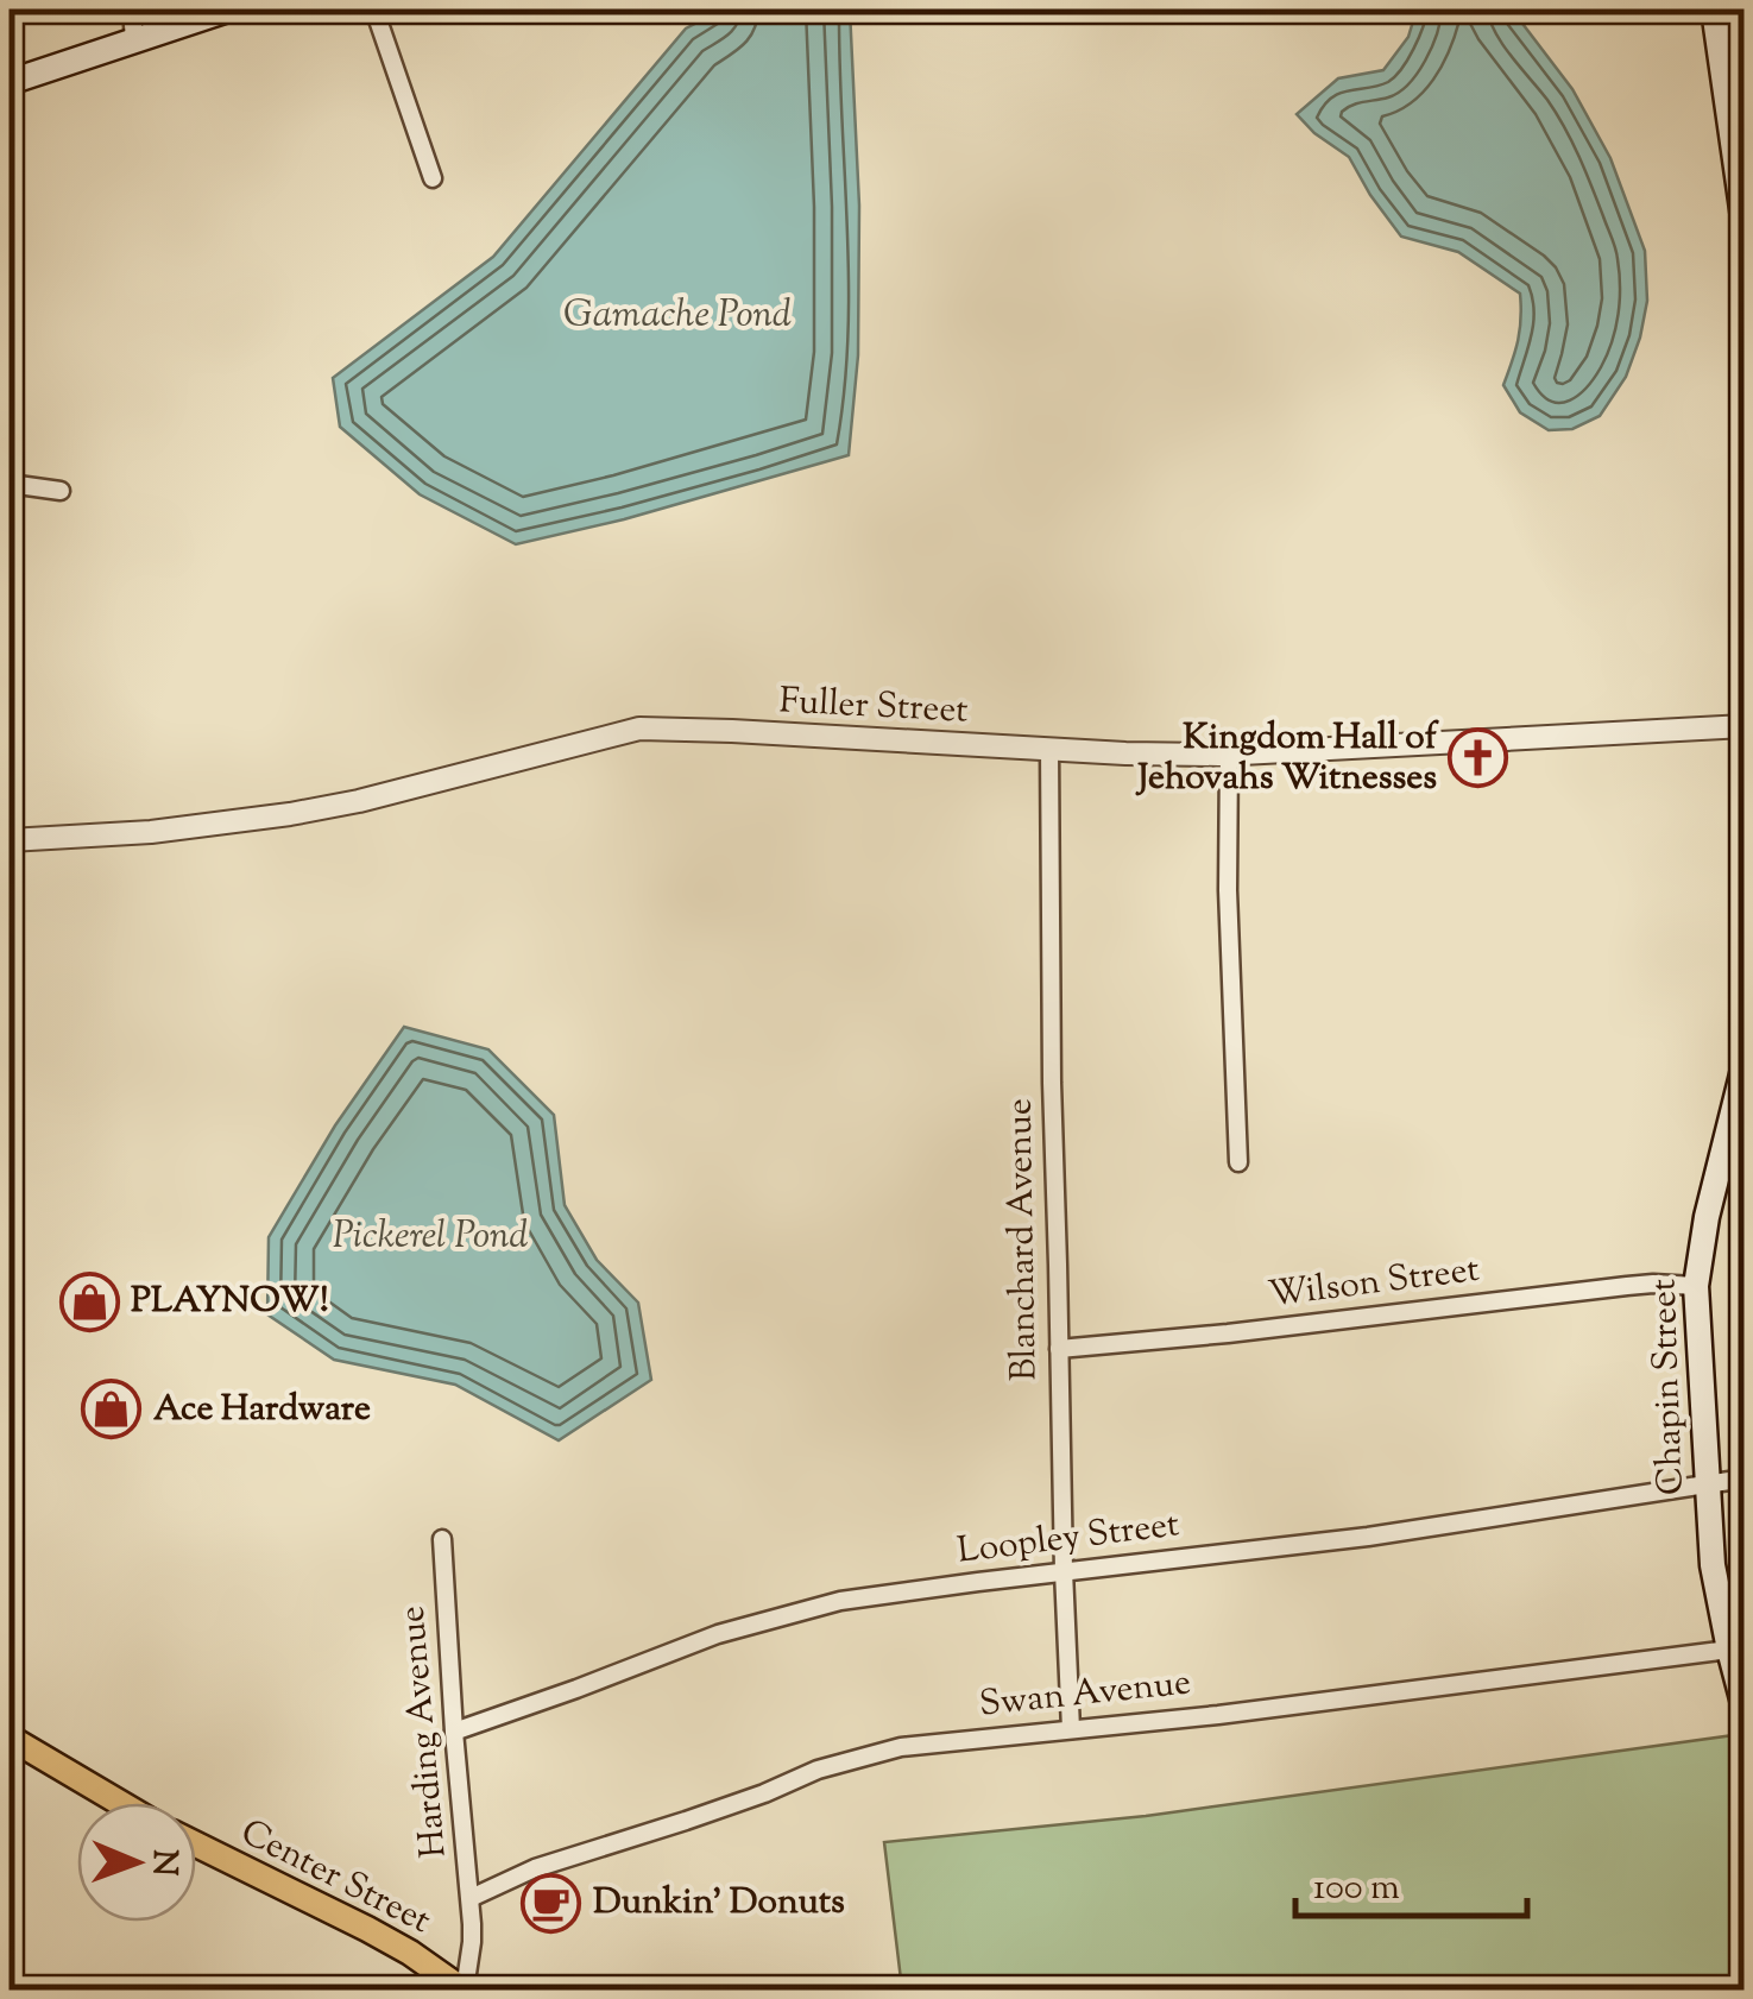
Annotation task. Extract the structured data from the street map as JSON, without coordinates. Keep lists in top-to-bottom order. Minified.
{"streets":{"main road":["Chapin Street","Center Street"],"street":["Fuller Street","Blanchard Avenue","Wilson Street","Loopley Street","Swan Avenue","Harding Avenue"]},"crossings":[["Fuller Street","Blanchard Avenue"],["Blanchard Avenue","Wilson Street"],["Blanchard Avenue","Loopley Street"],["Blanchard Avenue","Swan Avenue"],["Wilson Street","Chapin Street"],["Chapin Street","Loopley Street"],["Chapin Street","Swan Avenue"],["Loopley Street","Harding Avenue"],["Swan Avenue","Harding Avenue"],["Harding Avenue","Center Street"]],"water":["Gamache Pond","Pickerel Pond"],"places":{"church":["Kingdom Hall of Jehovahs Witnesses"],"shop":["PLAYNOW!","Ace Hardware"],"cafe":["Dunkin' Donuts"]},"scale_bar":"100 m","north":"right"}
